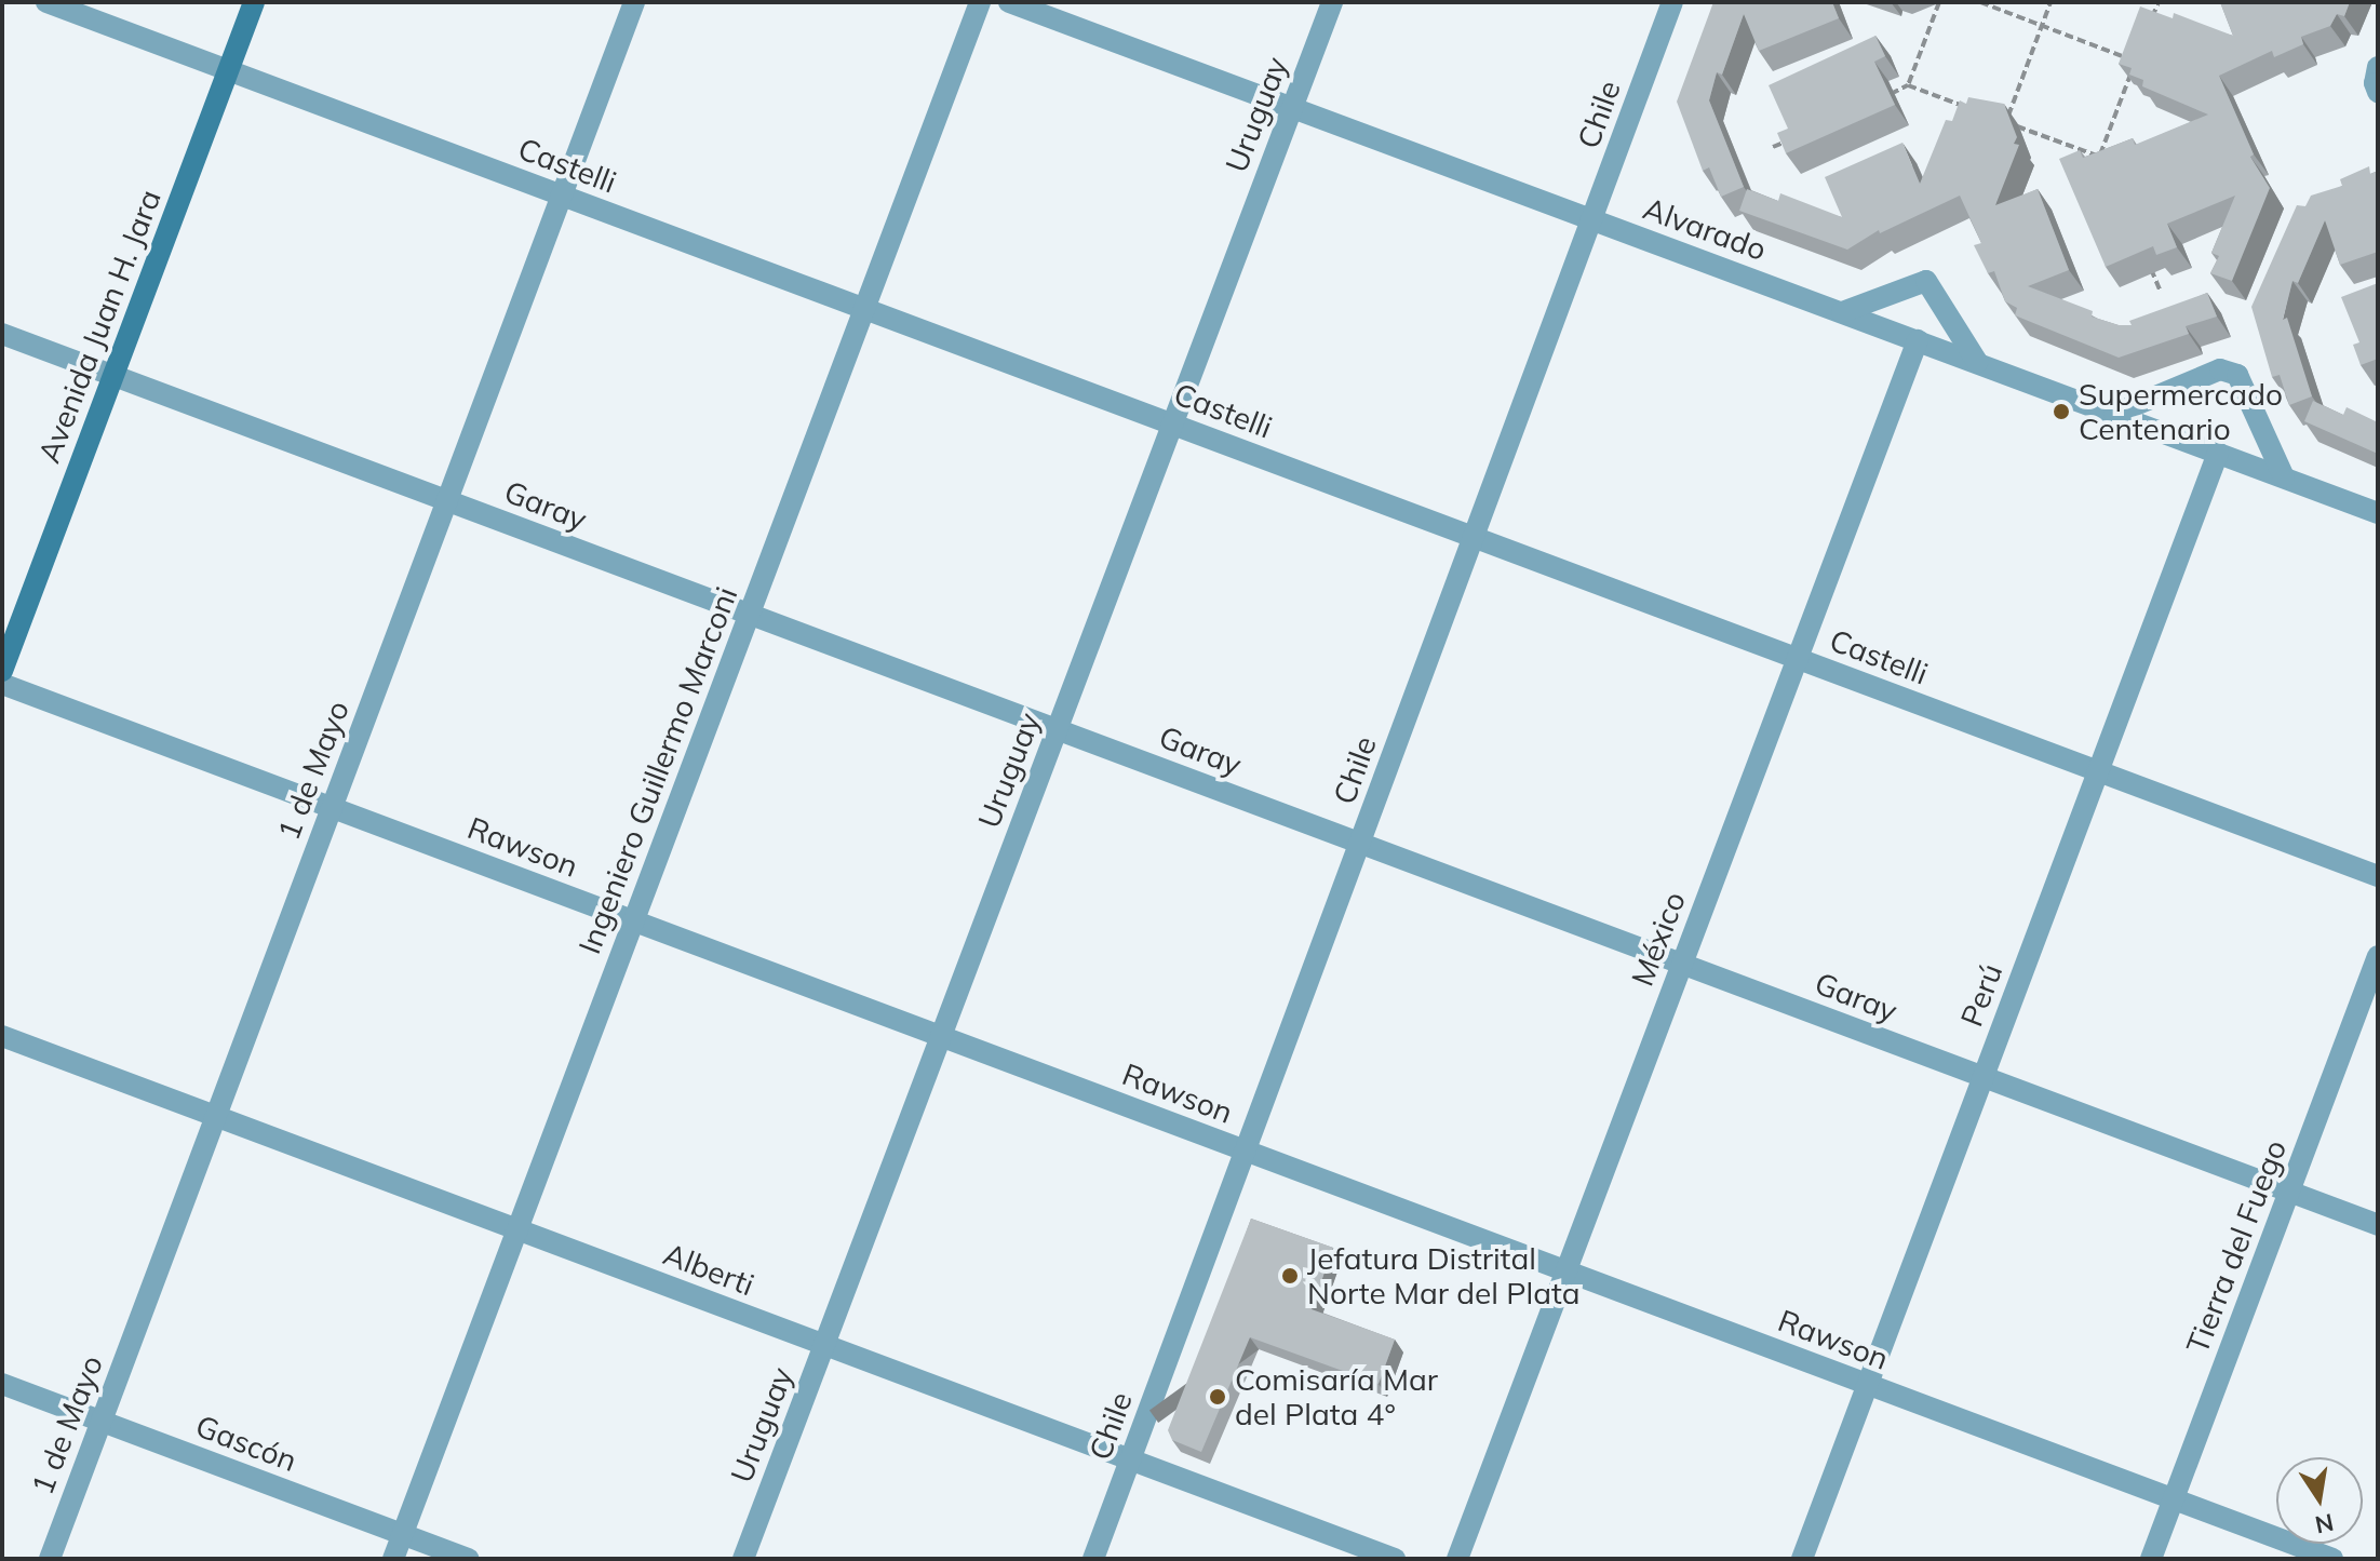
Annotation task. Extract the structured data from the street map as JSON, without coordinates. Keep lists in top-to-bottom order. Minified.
{"streets":{"main road":["Avenida Juan H. Jara"],"street":["Uruguay","Chile","Castelli","Alvarado","Garay","1 de Mayo","Ingeniero Guillermo Marconi","Rawson","México","Perú","Tierra del Fuego","Alberti","Gascón"]},"crossings":[["Uruguay","Castelli"],["Uruguay","Alvarado"],["Uruguay","Garay"],["Uruguay","Rawson"],["Uruguay","Alberti"],["Chile","Castelli"],["Chile","Alvarado"],["Chile","Garay"],["Chile","Rawson"],["Chile","Alberti"],["Castelli","Avenida Juan H. Jara"],["Castelli","1 de Mayo"],["Castelli","Ingeniero Guillermo Marconi"],["Castelli","México"],["Castelli","Perú"],["Alvarado","México"],["Alvarado","Perú"],["Avenida Juan H. Jara","Garay"],["Garay","1 de Mayo"],["Garay","Ingeniero Guillermo Marconi"],["Garay","México"],["Garay","Perú"],["Garay","Tierra del Fuego"],["1 de Mayo","Rawson"],["1 de Mayo","Alberti"],["1 de Mayo","Gascón"],["Ingeniero Guillermo Marconi","Rawson"],["Ingeniero Guillermo Marconi","Alberti"],["Ingeniero Guillermo Marconi","Gascón"],["Rawson","México"],["Rawson","Perú"],["Rawson","Tierra del Fuego"]],"places":["Supermercado Centenario","Jefatura Distrital Norte Mar del Plata","Comisaría Mar del Plata 4°"],"north":"bottom"}
